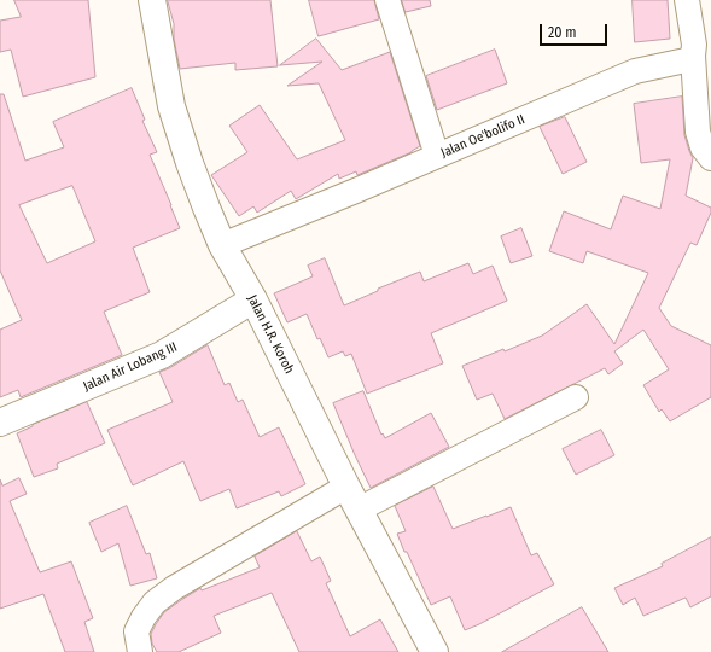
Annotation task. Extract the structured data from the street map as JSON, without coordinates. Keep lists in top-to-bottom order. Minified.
{"streets":{"main road":["Jalan H.R. Koroh","Jalan Air Lobang III"],"street":["Jalan Oe'bolifo II"]},"crossings":[["Jalan Oe'bolifo II","Jalan H.R. Koroh"],["Jalan H.R. Koroh","Jalan Air Lobang III"]],"scale_bar":"20 m"}
